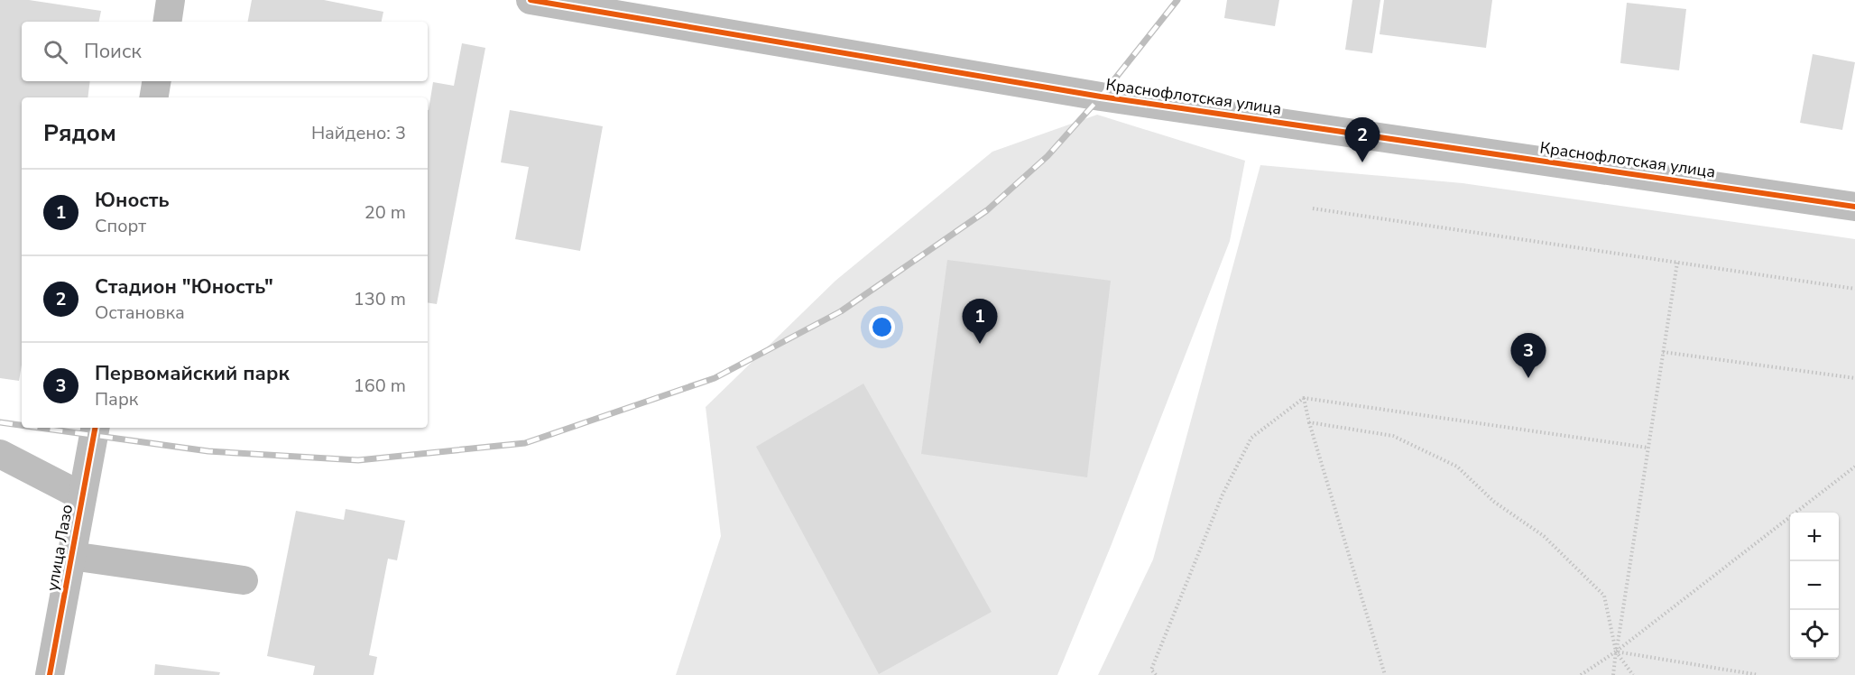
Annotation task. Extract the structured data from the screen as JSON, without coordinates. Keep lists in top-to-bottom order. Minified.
{"streets":{"street":["Краснофлотская улица","улица Лазо"]},"page":{"search":"Поиск","heading":["Рядом","Найдено: 3"],"pins":["2","1","3"],"list":[{"mark":"1","name":"Юность","note":"Спорт","value":"20 m"},{"mark":"2","name":"Стадион \"Юность\"","note":"Остановка","value":"130 m"},{"mark":"3","name":"Первомайский парк","note":"Парк","value":"160 m"}],"map_buttons":["+","−"]}}
